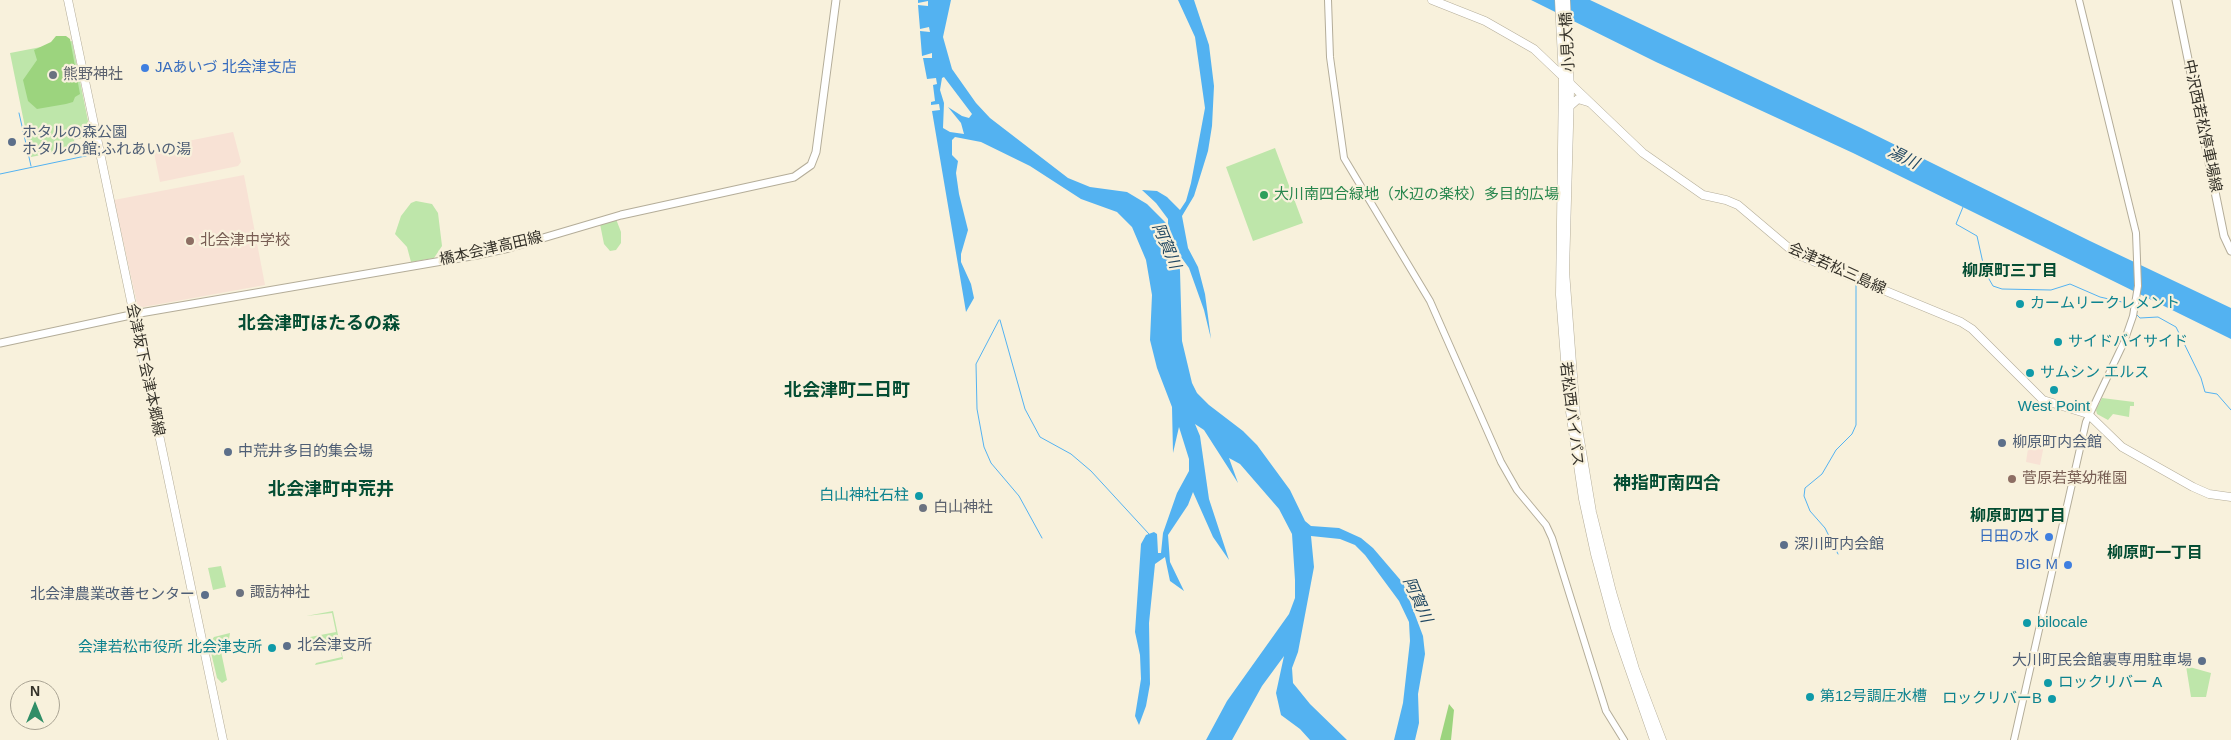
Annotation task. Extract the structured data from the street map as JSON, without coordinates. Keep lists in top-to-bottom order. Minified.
{"streets":{"main road":["小見大橋","中沢西若松停車場線","橋本会津高田線","会津若松三島線","会津坂下会津本郷線","若松西バイパス"]},"crossings":[["小見大橋","会津若松三島線"],["小見大橋","若松西バイパス"],["橋本会津高田線","会津坂下会津本郷線"],["会津若松三島線","若松西バイパス"]],"districts":["柳原町三丁目","北会津町ほたるの森","北会津町二日町","神指町南四合","北会津町中荒井","柳原町四丁目","柳原町一丁目"],"water":["湯川","阿賀川"],"places":["JAあいづ 北会津支店","熊野神社","ホタルの森公園 ホタルの館;ふれあいの湯","大川南四合緑地（水辺の楽校）多目的広場","北会津中学校","カームリークレメント","サイドバイサイド","サムシン エルス","West Point","柳原町内会館","中荒井多目的集会場","菅原若葉幼稚園","白山神社石柱","白山神社","日田の水","深川町内会館","BIG M","諏訪神社","北会津農業改善センター","bilocale","北会津支所","会津若松市役所 北会津支所","大川町民会館裏専用駐車場","ロックリバー A","第12号調圧水槽","ロックリバーB"],"north":"top"}
